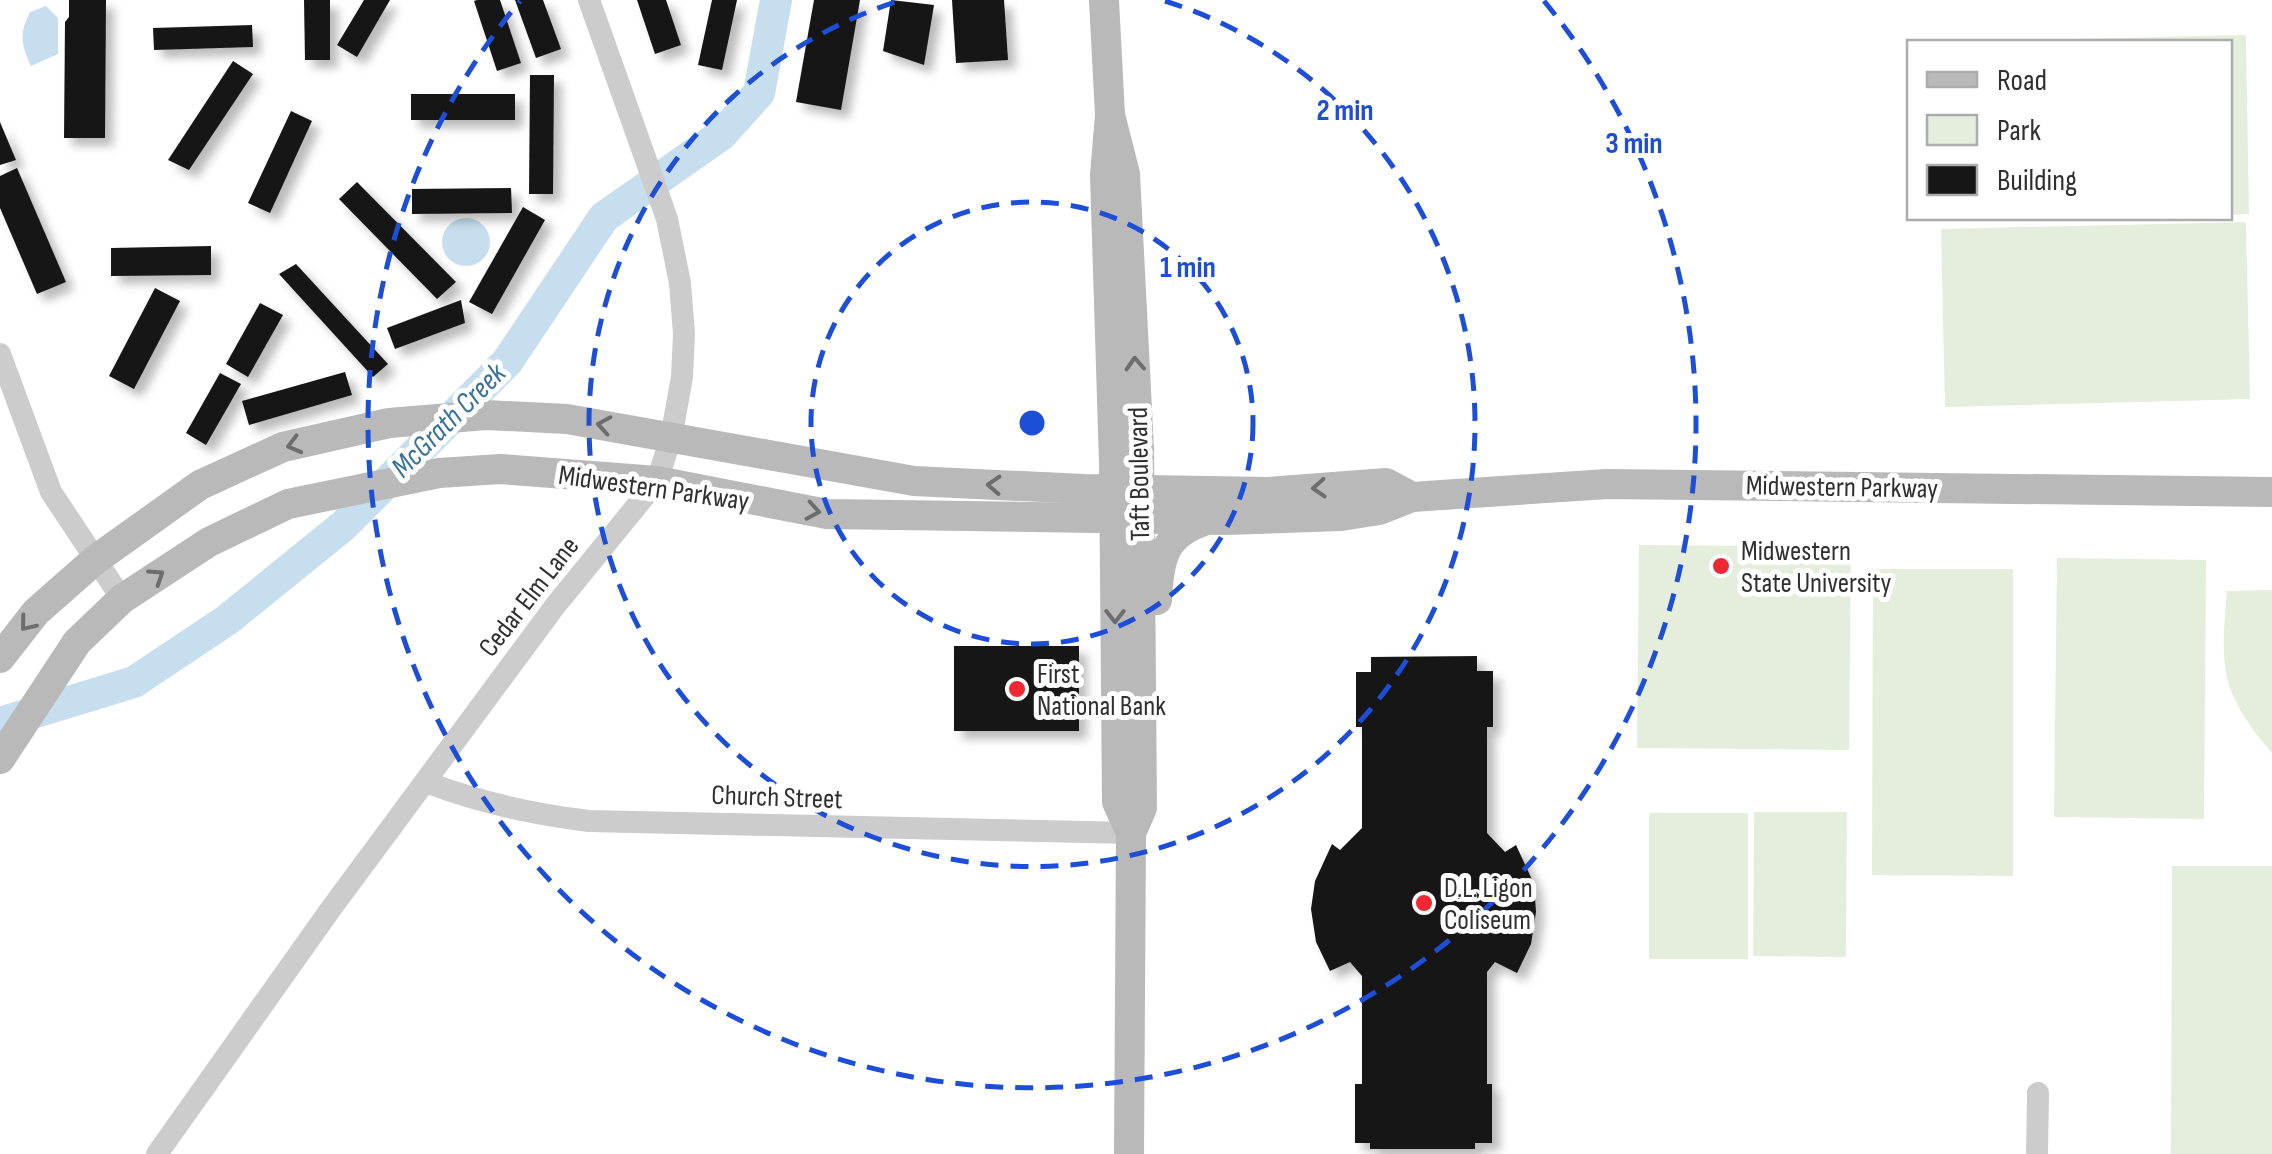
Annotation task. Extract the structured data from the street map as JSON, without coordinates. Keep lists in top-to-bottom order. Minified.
{"streets":{"main road":["Taft Boulevard","Midwestern Parkway"],"street":["Cedar Elm Lane","Church Street"]},"crossings":[["Taft Boulevard","Midwestern Parkway"],["Taft Boulevard","Church Street"],["Midwestern Parkway","Cedar Elm Lane"],["Cedar Elm Lane","Church Street"]],"water":["McGrath Creek"],"places":["Midwestern State University","First National Bank","D.L. Ligon Coliseum"],"legend":["Road","Park","Building"],"rings":["2 min","3 min","1 min"]}
